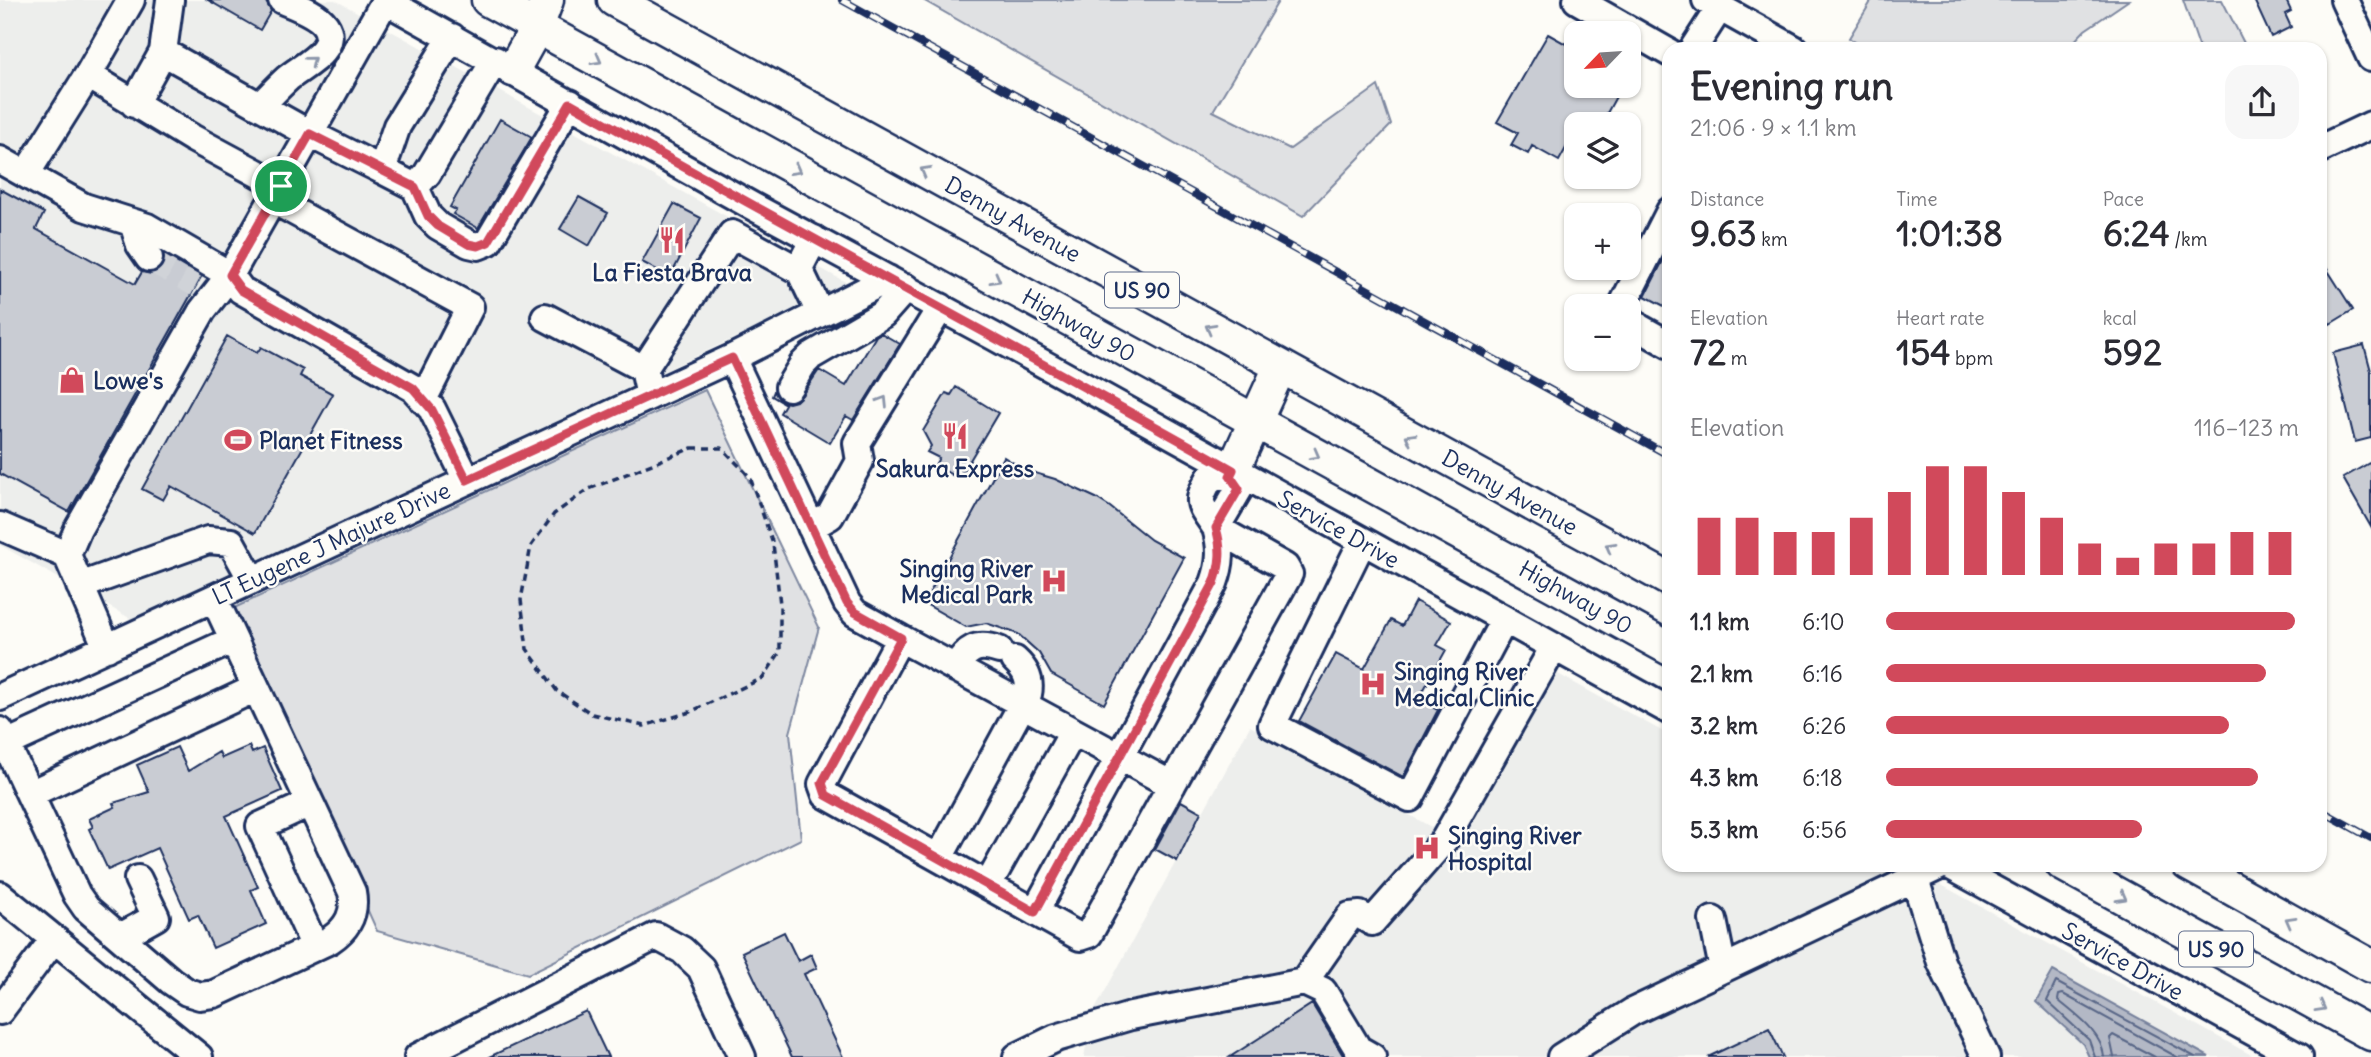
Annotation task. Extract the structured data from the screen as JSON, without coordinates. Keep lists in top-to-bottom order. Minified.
{"streets":{"main road":["Denny Avenue","US 90","Highway 90"],"street":["Service Drive","LT Eugene J Majure Drive"]},"crossings":[["Service Drive","LT Eugene J Majure Drive"]],"one_way":["Denny Avenue","Highway 90"],"places":{"restaurant":["La Fiesta Brava","Sakura Express"],"shop":["Lowe's"],"sports":["Planet Fitness"],"hospital":["Singing River Medical Park","Singing River Medical Clinic","Singing River Hospital"]},"north":"bottom left","page":{"map_buttons":["+","−"],"heading":["Evening run","21:06 · 9 × 1.1 km"],"stats":[["Distance","9.63 km"],["Time","1:01:38"],["Pace","6:24 /km"],["Elevation","72 m"],["Heart rate","154 bpm"],["kcal","592"]],"chart":["Elevation","116–123 m"],"list":[{"name":"1.1 km","note":"6:10"},{"name":"2.1 km","note":"6:16"},{"name":"3.2 km","note":"6:26"},{"name":"4.3 km","note":"6:18"},{"name":"5.3 km","note":"6:56"}]}}
